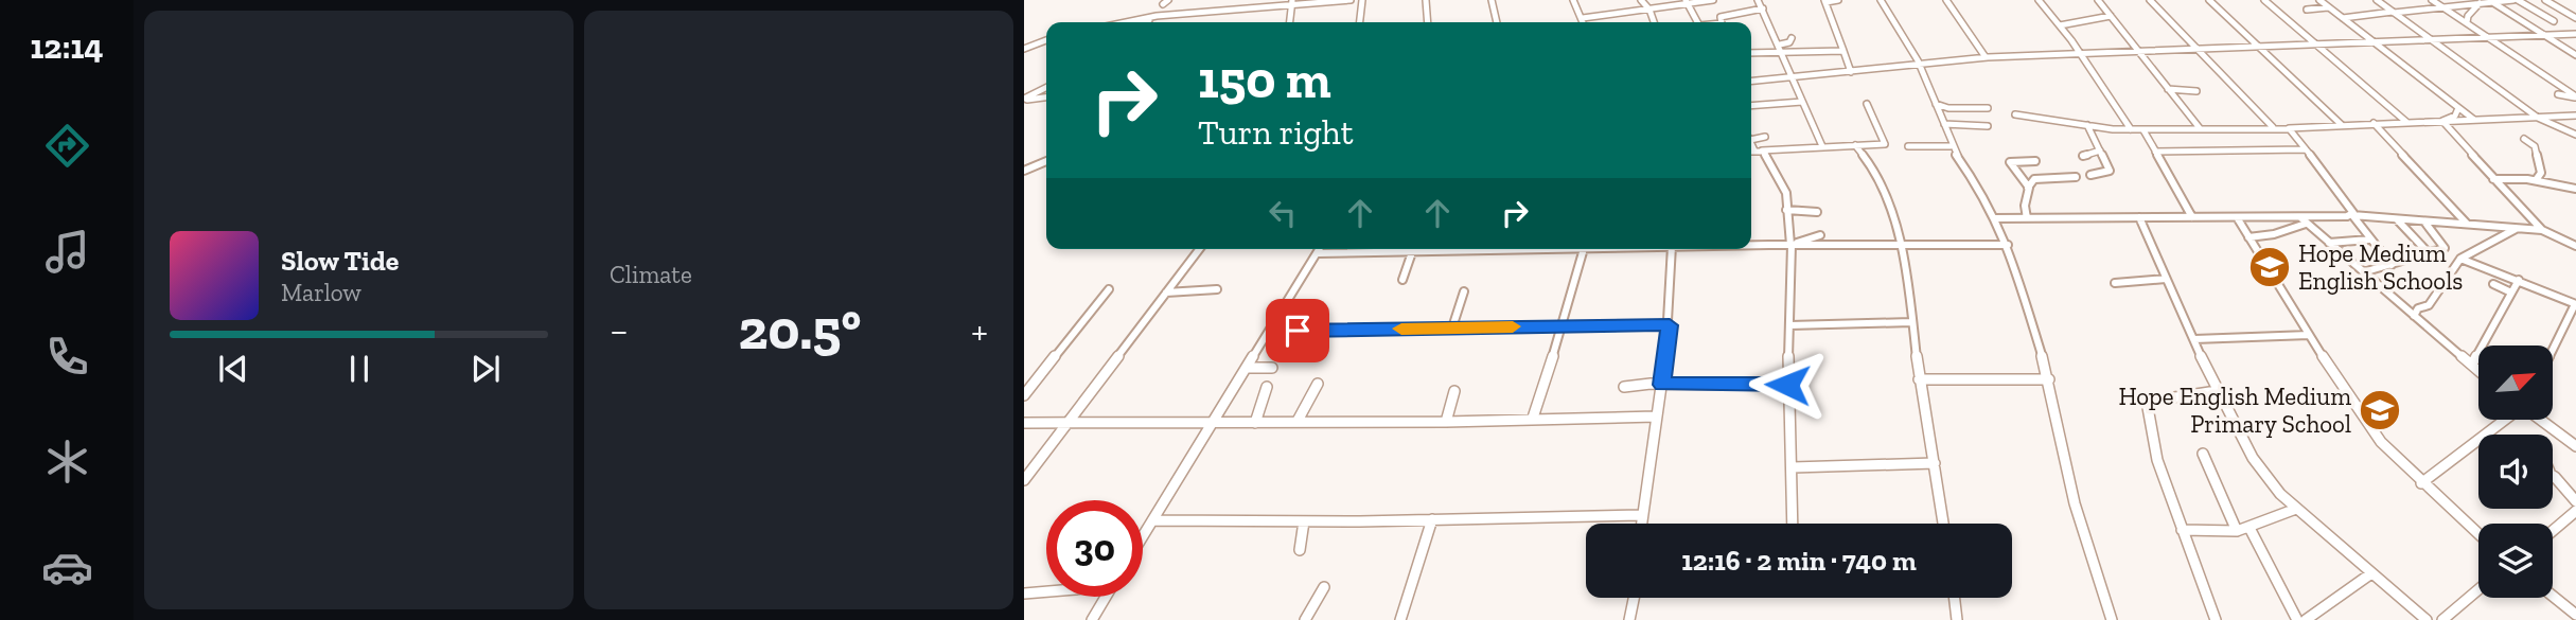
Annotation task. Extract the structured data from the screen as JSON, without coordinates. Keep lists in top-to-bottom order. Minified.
{"places":{"school or university":["Hope Medium English Schools","Hope English Medium Primary School"]},"north":"top right","page":{"tabs":"12:14","tile":"Climate","turn":["150 m","Turn right"],"song":["Slow Tide","Marlow"],"heat":["−","20.5°","+"],"limit":"30","trip":"12:16 · 2 min · 740 m"}}
